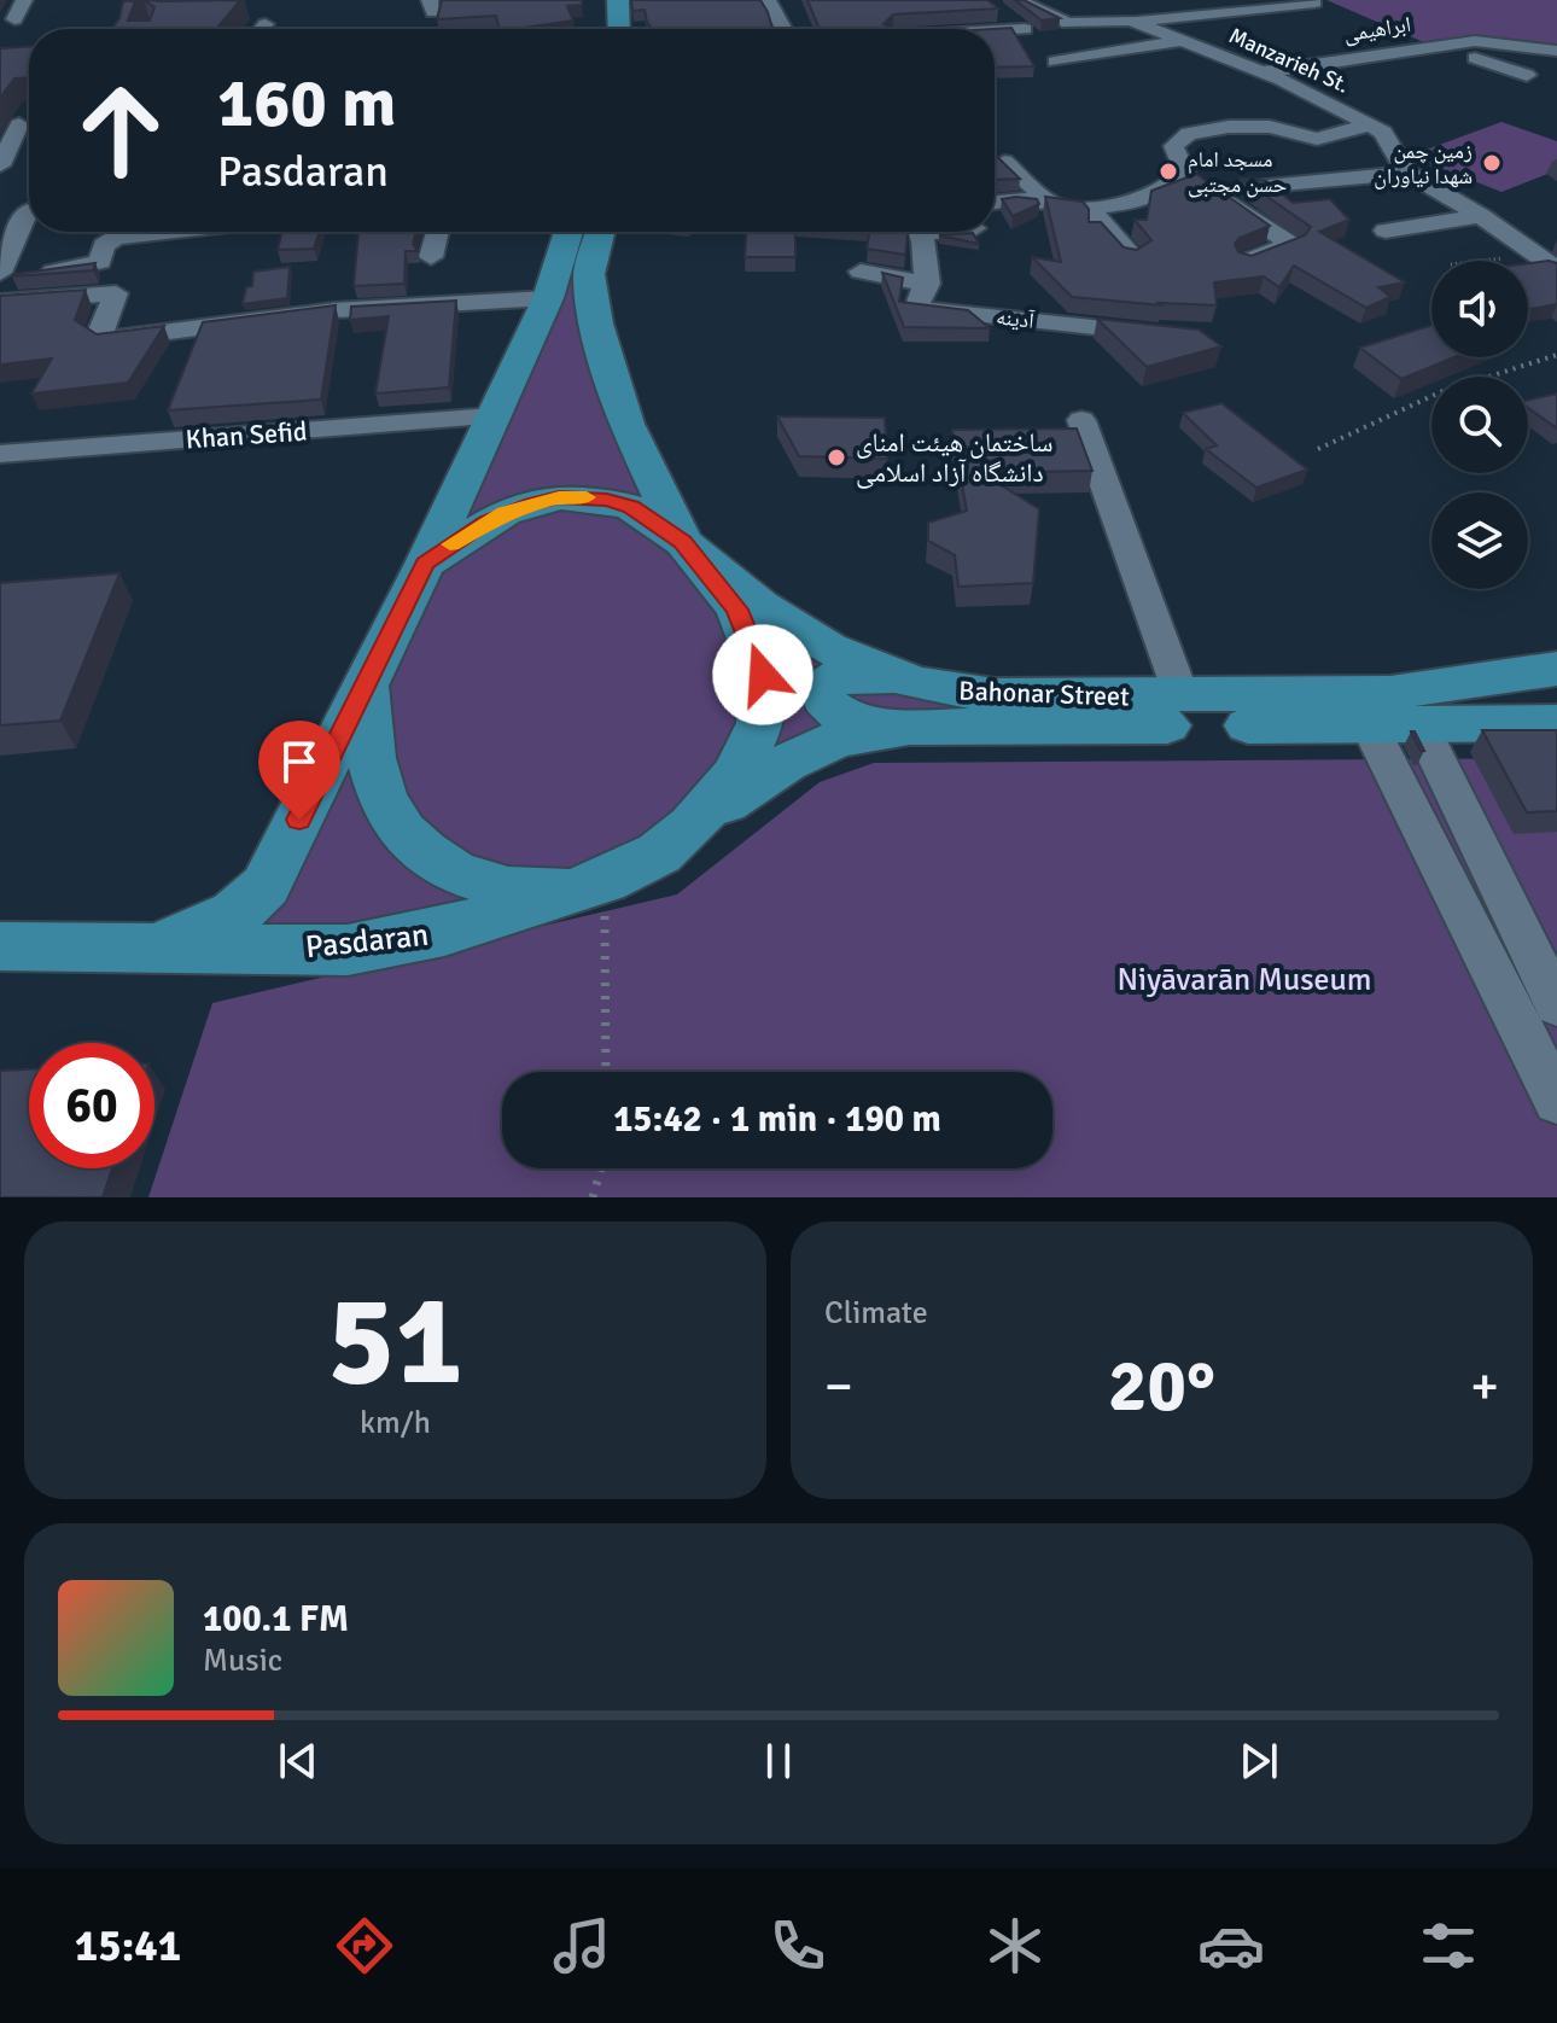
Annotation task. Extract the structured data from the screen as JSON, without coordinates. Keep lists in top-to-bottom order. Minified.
{"streets":{"main road":["Bahonar Street","Pasdaran"],"street":["ابراهیمی","Manzarieh St.","آدینه","Khan Sefid"]},"crossings":[["ابراهیمی","Manzarieh St."],["Bahonar Street","Pasdaran"]],"parks":["Niyāvarān Museum"],"places":["زمین چمن شهدا نیاوران","مسجد امام حسن مجتبی","ساختمان هیئت امنای دانشگاه آزاد اسلامی"],"page":{"turn":["160 m","Pasdaran"],"limit":"60","trip":"15:42 · 1 min · 190 m","tile":[["51","km/h"],"Climate"],"heat":["−","20°","+"],"song":["100.1 FM","Music"],"tabs":"15:41"}}
